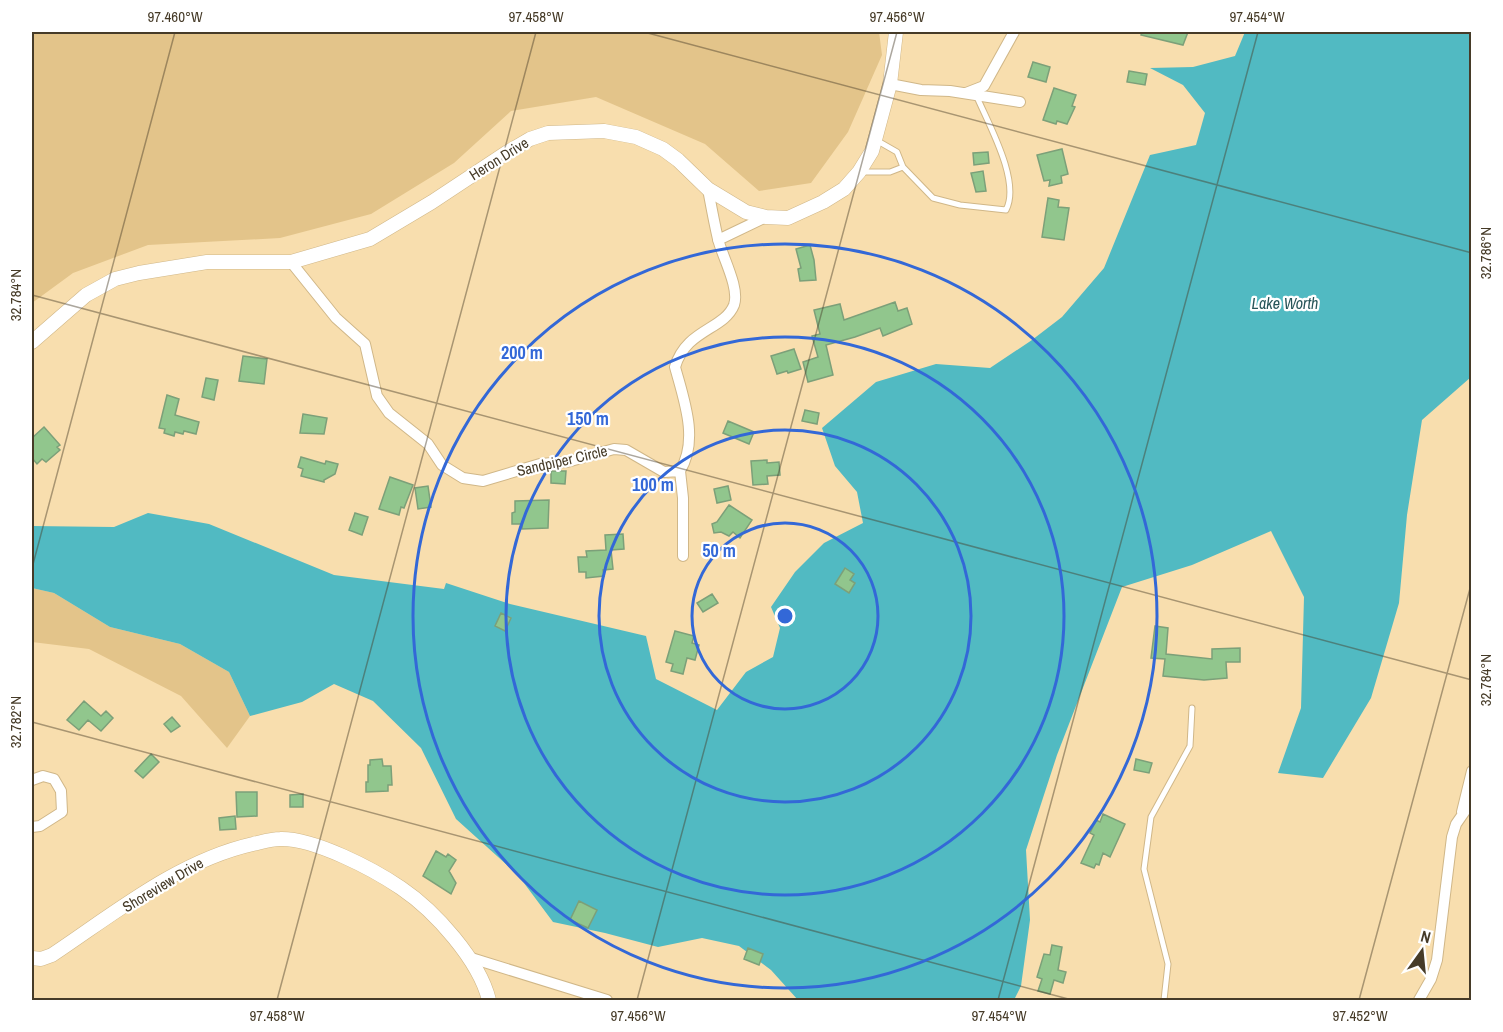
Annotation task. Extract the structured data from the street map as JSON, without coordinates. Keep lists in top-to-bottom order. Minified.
{"streets":{"street":["Heron Drive","Sandpiper Circle","Shoreview Drive"]},"crossings":[["Heron Drive","Sandpiper Circle"]],"water":["Lake Worth"],"north":"top","coordinates":["97.460°W","97.458°W","97.456°W","97.454°W","32.786°N","32.784°N","32.782°N","97.452°W"],"rings":["200 m","150 m","100 m","50 m"]}
